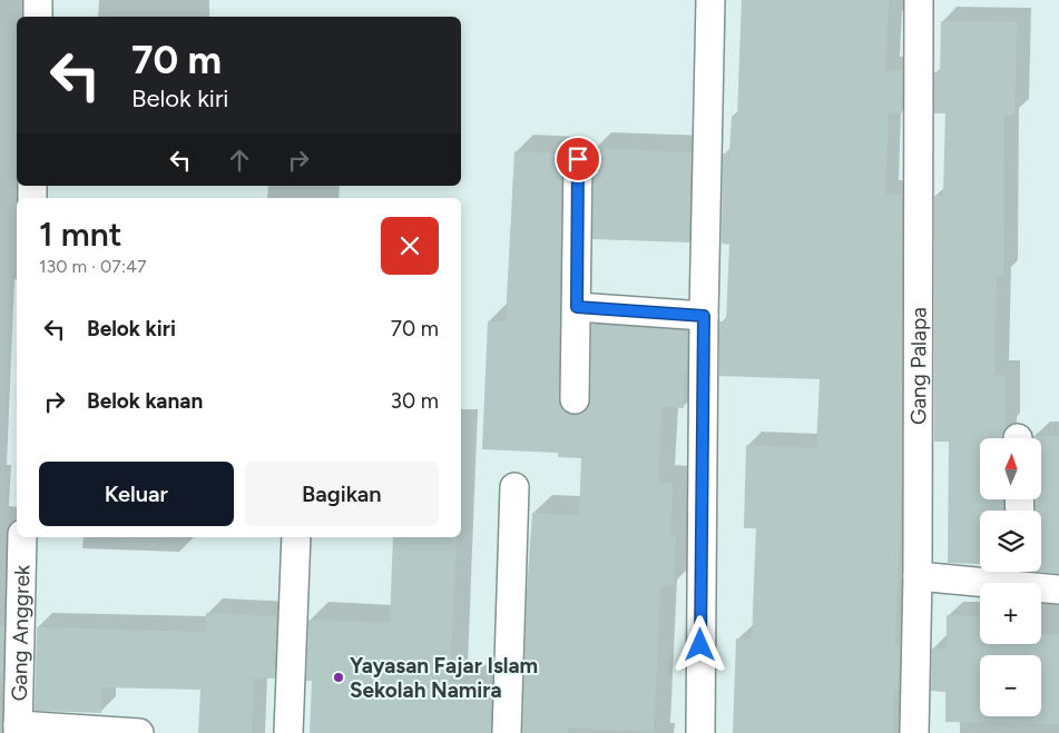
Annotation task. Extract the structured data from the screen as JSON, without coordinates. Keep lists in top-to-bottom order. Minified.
{"streets":{"street":["Gang Palapa","Gang Anggrek"]},"places":["Yayasan Fajar Islam Sekolah Namira"],"north":"top","page":{"turn":["70 m","Belok kiri"],"heading":["1 mnt","130 m · 07:47"],"list":[{"name":"Belok kiri","value":"70 m"},{"name":"Belok kanan","value":"30 m"}],"map_buttons":["+","−"],"buttons":["Keluar","Bagikan"]}}
